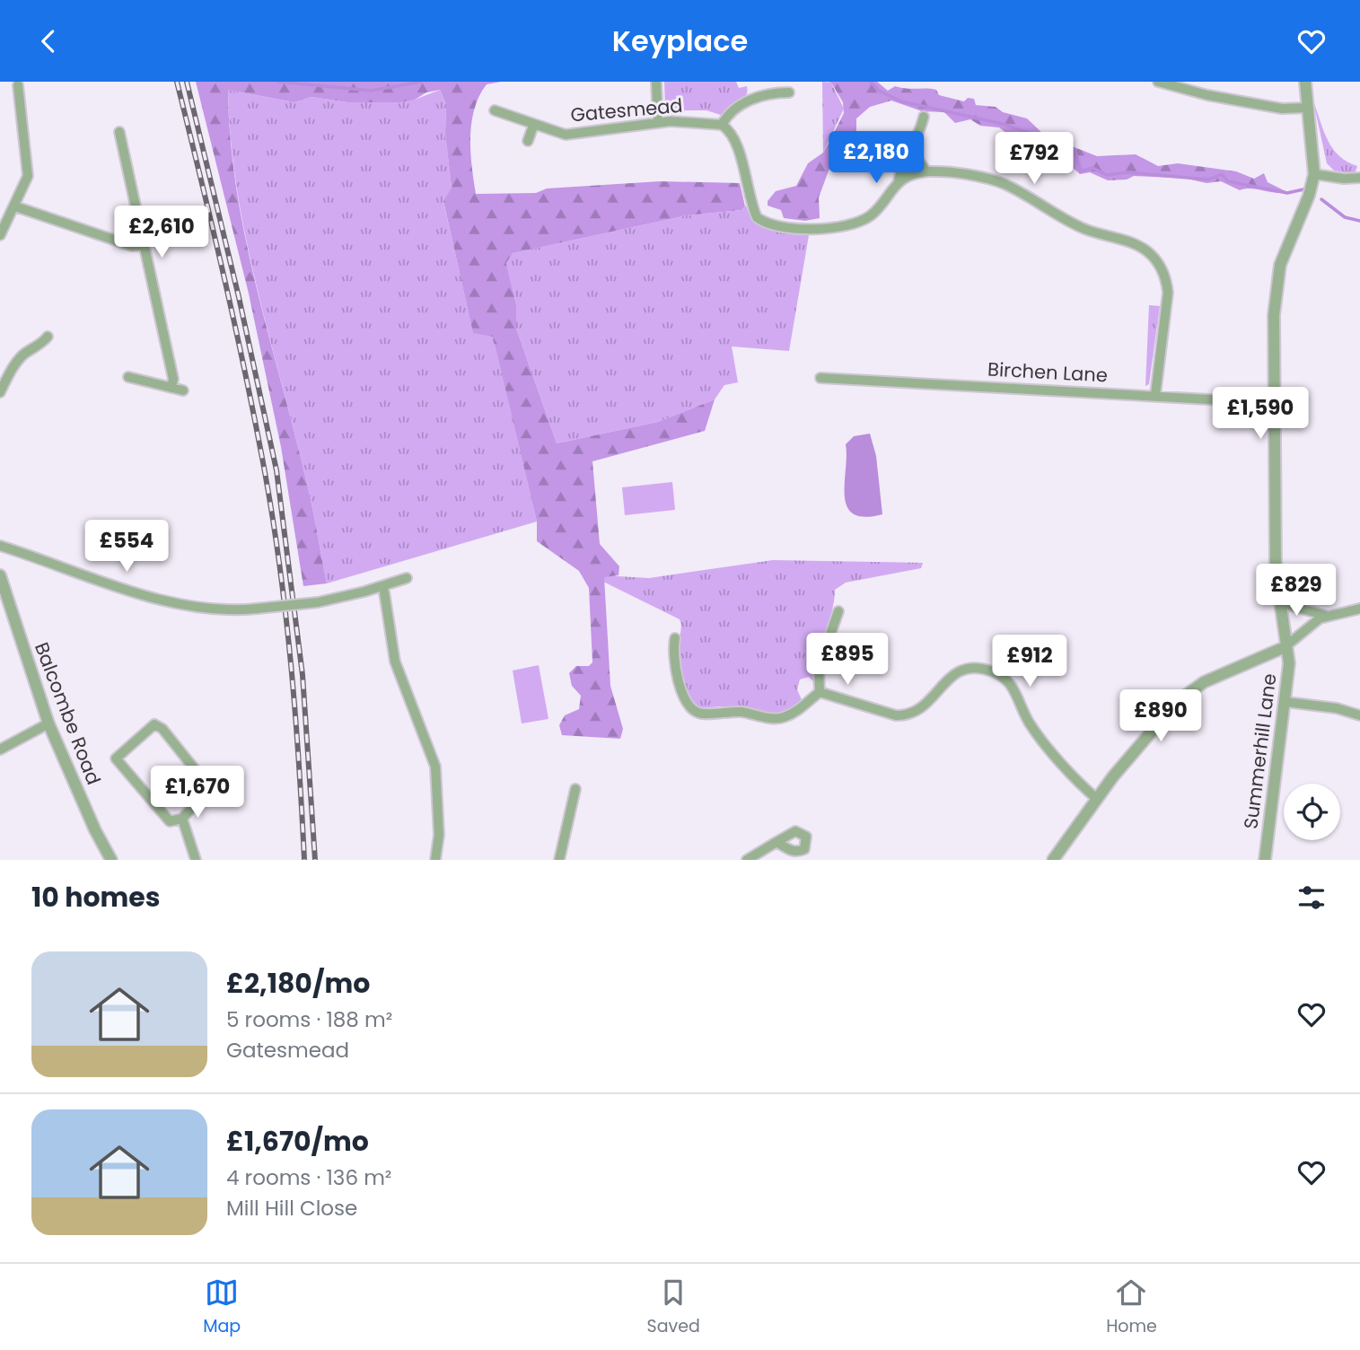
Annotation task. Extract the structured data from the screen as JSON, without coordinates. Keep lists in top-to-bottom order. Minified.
{"streets":{"street":["Gatesmead","Birchen Lane","Balcombe Road","Summerhill Lane"]},"crossings":[["Birchen Lane","Summerhill Lane"]],"page":{"header":"Keyplace","price":["£2,180","£792","£2,610","£1,590","£554","£829","£895","£912","£890","£1,670"],"heading":"10 homes","list":[{"name":"£2,180/mo","note":"5 rooms · 188 m² · Gatesmead"},{"name":"£1,670/mo","note":"4 rooms · 136 m² · Mill Hill Close"}],"tabs":["Map","Saved","Home"]}}
